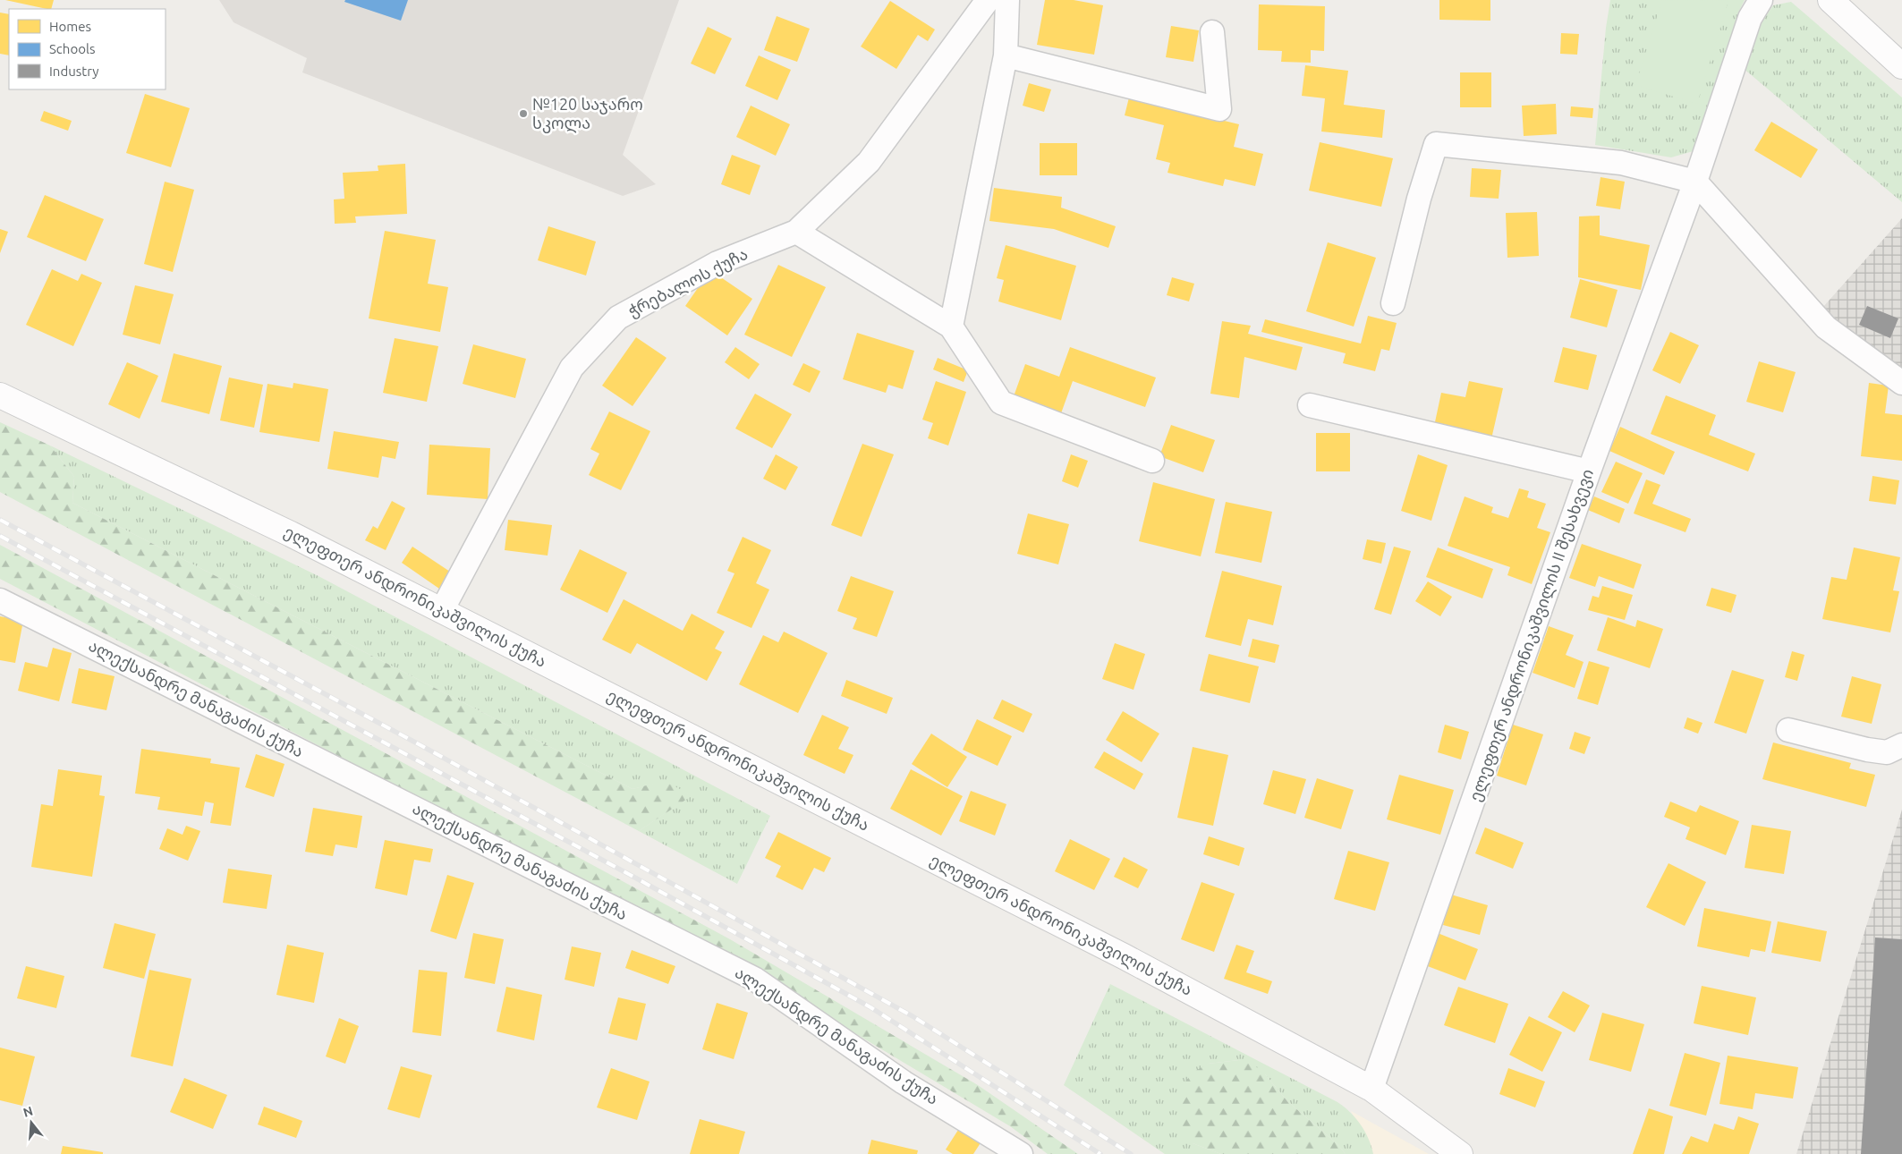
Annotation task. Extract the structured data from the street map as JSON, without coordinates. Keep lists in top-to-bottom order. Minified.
{"streets":{"main road":["ელეფთერ ანდრონიკაშვილის ქუჩა"],"street":["ჭრებალოს ქუჩა","ელეფთერ ანდრონიკაშვილის II შესახვევი","ალექსანდრე მანაგაძის ქუჩა"]},"crossings":[["ჭრებალოს ქუჩა","ელეფთერ ანდრონიკაშვილის ქუჩა"],["ელეფთერ ანდრონიკაშვილის ქუჩა","ელეფთერ ანდრონიკაშვილის II შესახვევი"]],"places":["№120 საჯარო სკოლა"],"legend":["Homes","Schools","Industry"],"north":"top"}
